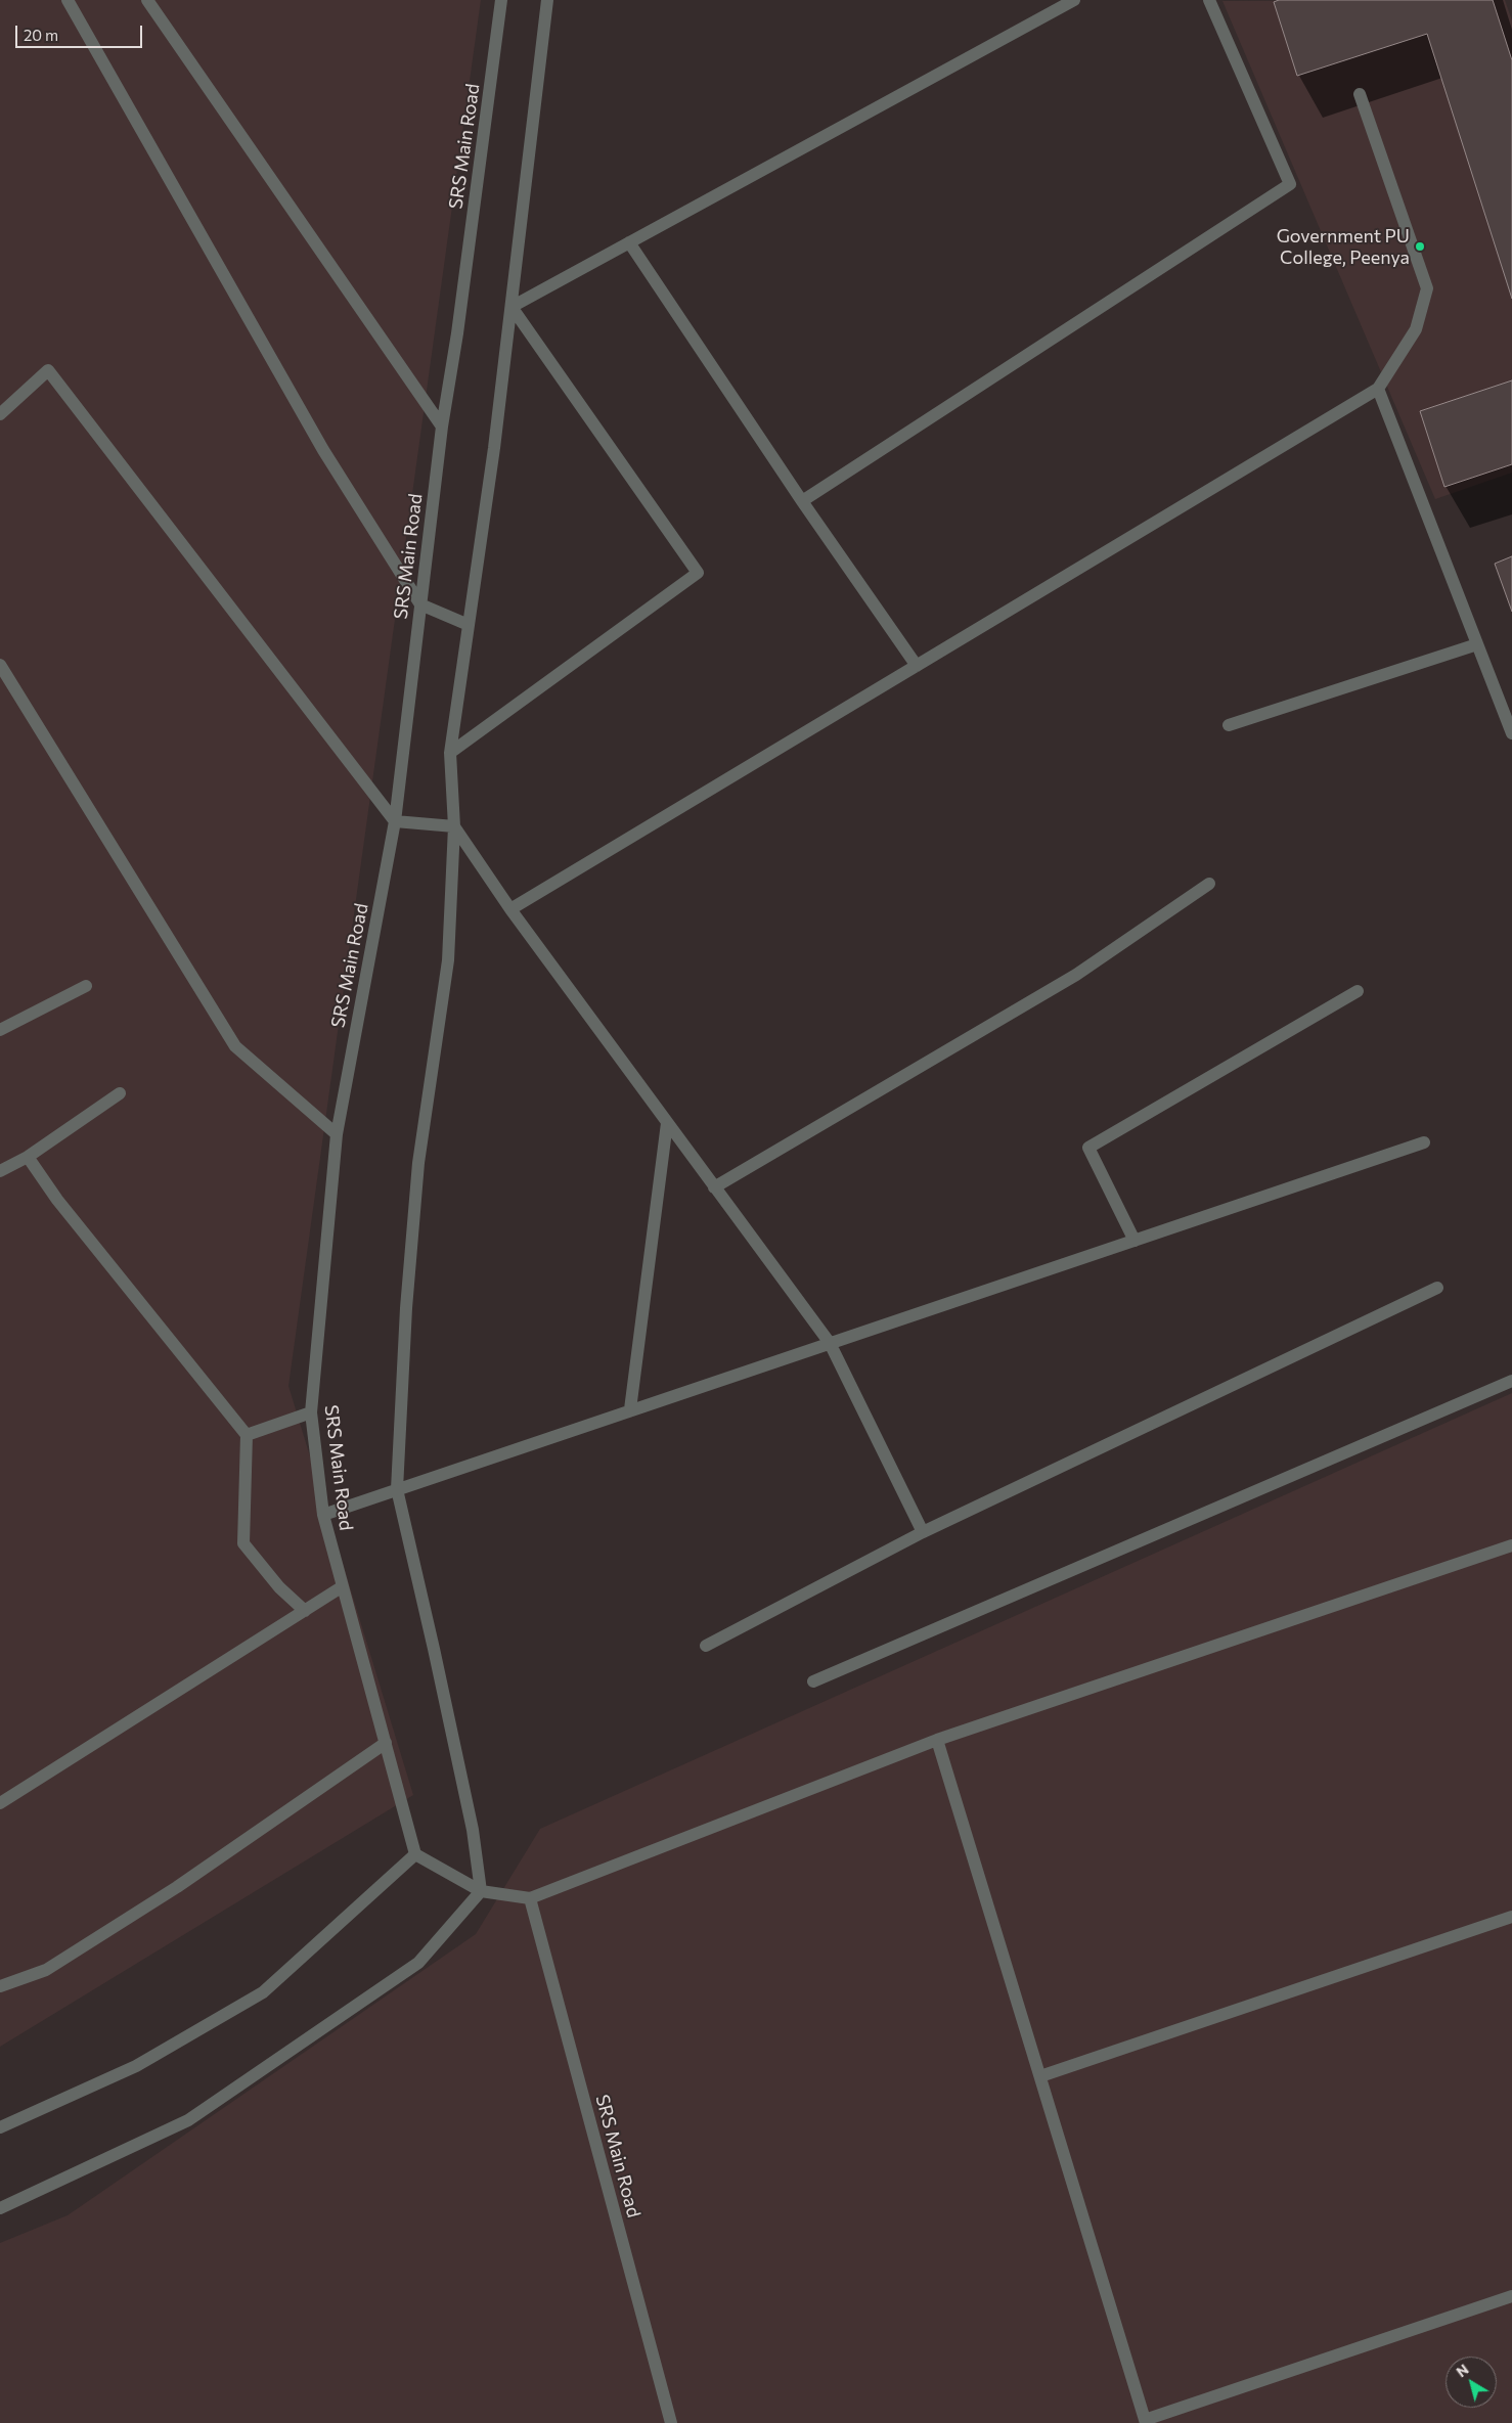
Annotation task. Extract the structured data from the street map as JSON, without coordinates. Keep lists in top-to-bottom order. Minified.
{"streets":{"street":["SRS Main Road"]},"places":["Government PU College, Peenya"],"scale_bar":"20 m","north":"top left"}
